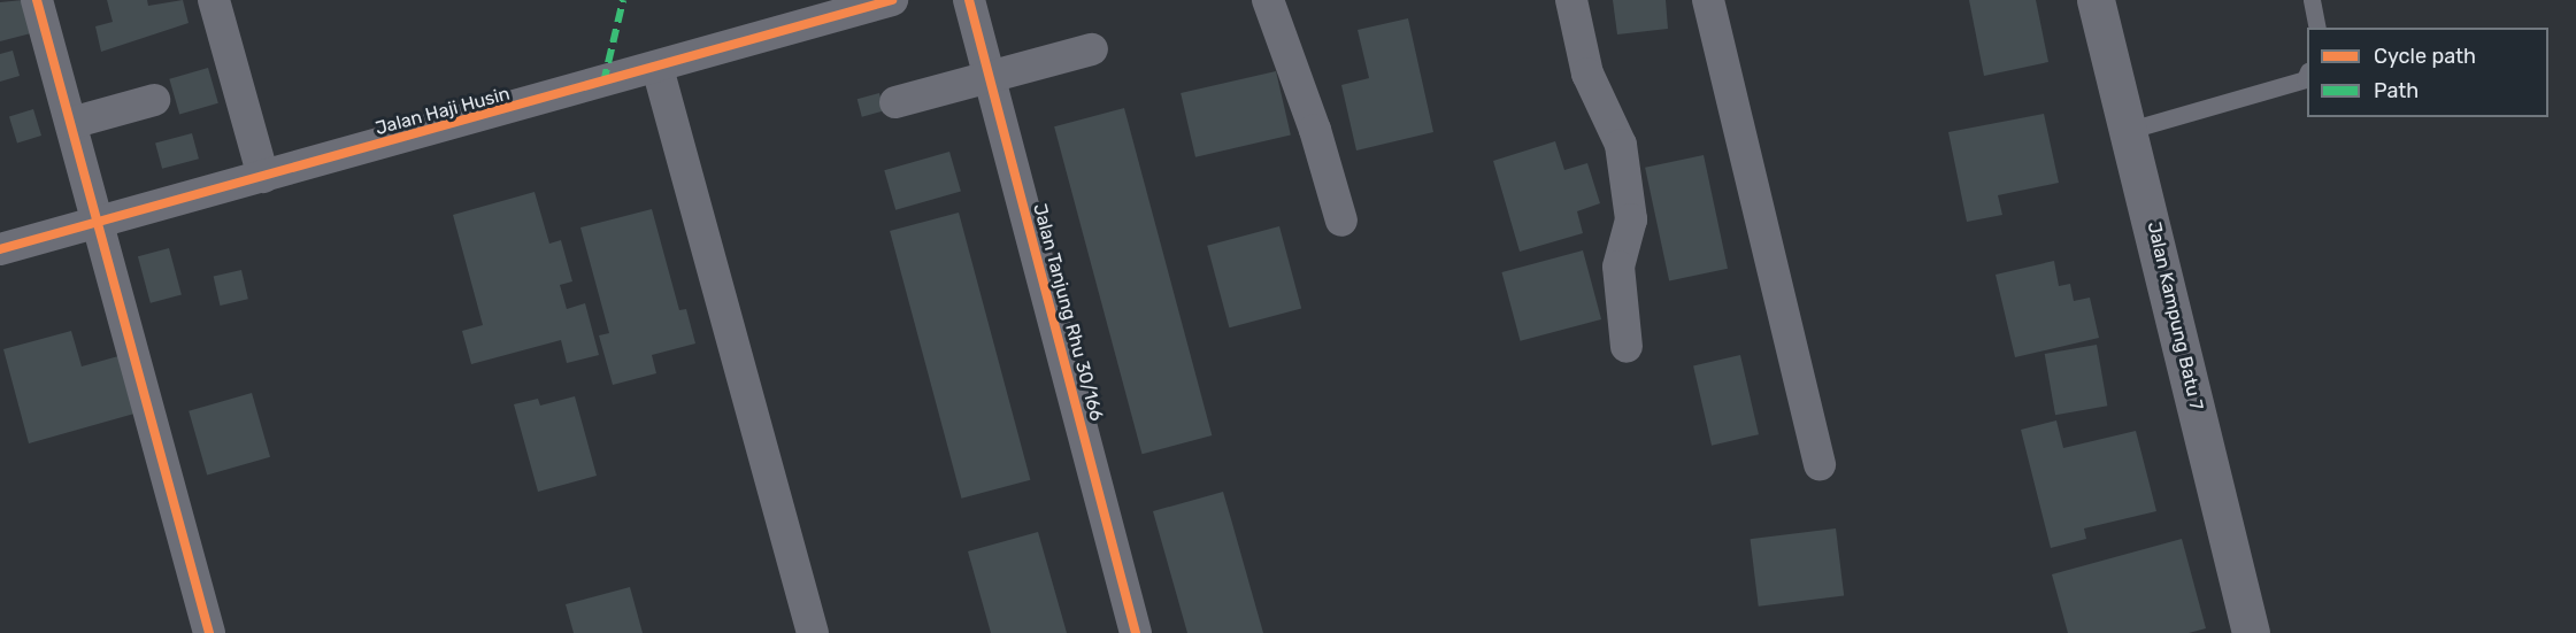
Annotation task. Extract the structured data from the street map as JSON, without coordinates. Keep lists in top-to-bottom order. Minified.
{"streets":{"street":["Jalan Haji Husin","Jalan Tanjung Rhu 30/166","Jalan Kampung Batu 7"]},"legend":["Cycle path","Path"]}
